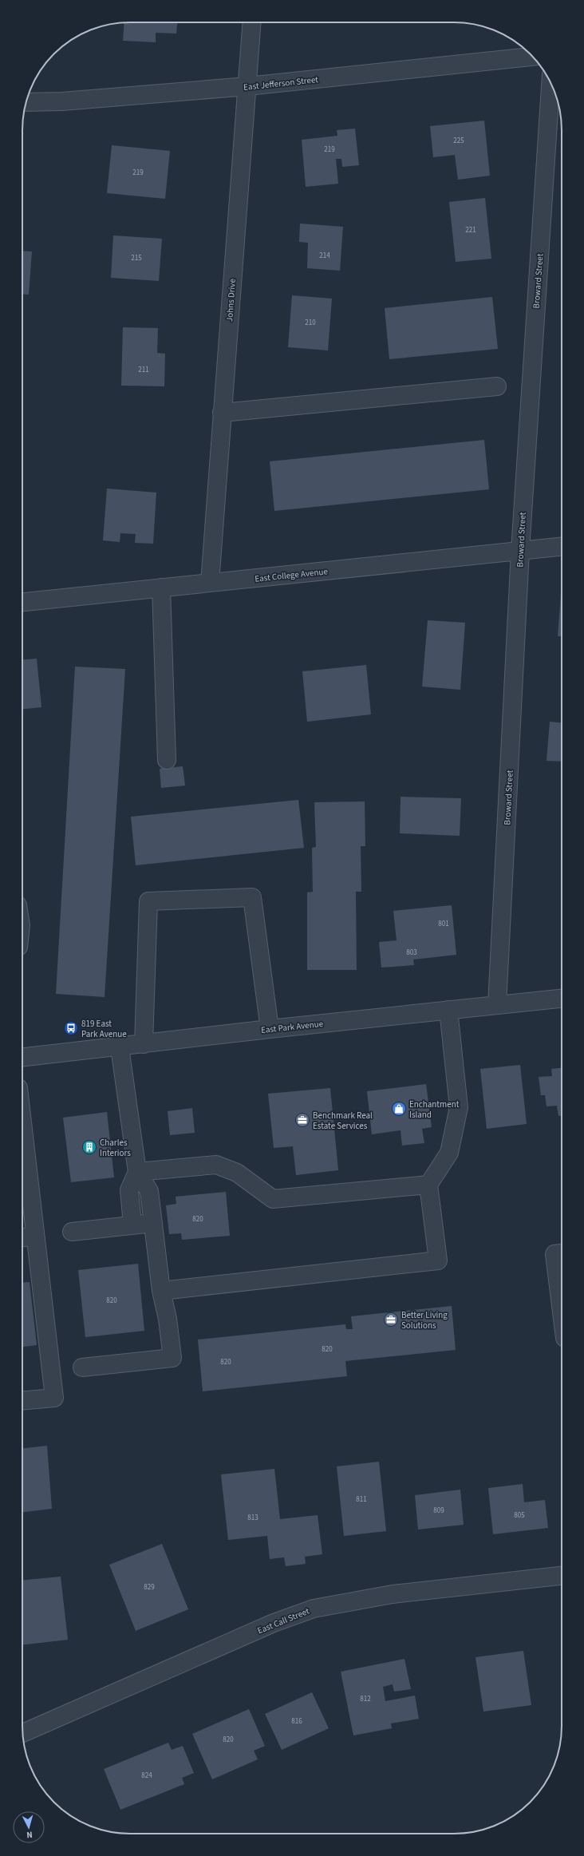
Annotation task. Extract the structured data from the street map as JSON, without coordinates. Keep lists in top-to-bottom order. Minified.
{"streets":{"street":["East Jefferson Street","Broward Street","Johns Drive","East College Avenue","East Park Avenue","East Call Street"]},"crossings":[["East Jefferson Street","Johns Drive"],["Broward Street","East College Avenue"],["Broward Street","East Park Avenue"],["Johns Drive","East College Avenue"]],"places":{"bus stop":["819 East Park Avenue"],"shop":["Enchantment Island"],"office":["Benchmark Real Estate Services","Better Living Solutions"],"building":["Charles Interiors"]},"house_numbers":["225","219","219","221","214","215","210","211","801","803","820","820","820","820","811","809","805","813","829","812","816","820","824"],"north":"bottom"}
